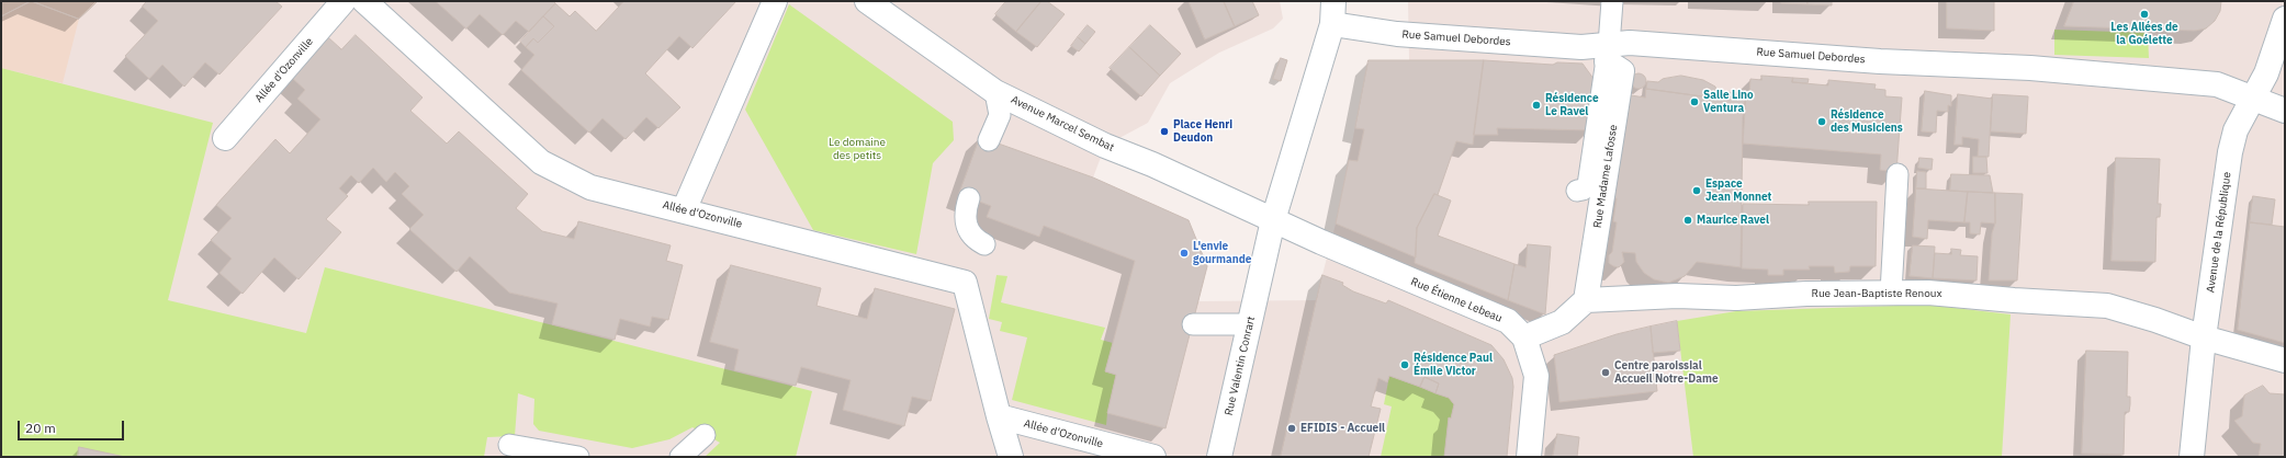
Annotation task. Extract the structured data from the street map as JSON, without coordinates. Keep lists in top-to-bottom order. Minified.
{"streets":{"street":["Rue Samuel Debordes","Allée d'Ozonville","Avenue Marcel Sembat","Rue Madame Lafosse","Avenue de la République","Rue Jean-Baptiste Renoux","Rue Étienne Lebeau","Rue Valentin Conrart"]},"crossings":[["Rue Samuel Debordes","Rue Madame Lafosse"],["Rue Samuel Debordes","Avenue de la République"],["Avenue Marcel Sembat","Rue Étienne Lebeau"],["Avenue Marcel Sembat","Rue Valentin Conrart"],["Rue Madame Lafosse","Rue Jean-Baptiste Renoux"],["Avenue de la République","Rue Jean-Baptiste Renoux"],["Rue Étienne Lebeau","Rue Valentin Conrart"]],"parks":["Le domaine des petits"],"places":["Les Allées de la Goélette","Salle Lino Ventura","Résidence Le Ravel","Résidence des Musiciens","Place Henri Deudon","Espace Jean Monnet","Maurice Ravel","L'envie gourmande","Résidence Paul Émile Victor","Centre paroissial Accueil Notre-Dame","EFIDIS - Accueil"],"scale_bar":"20 m"}
